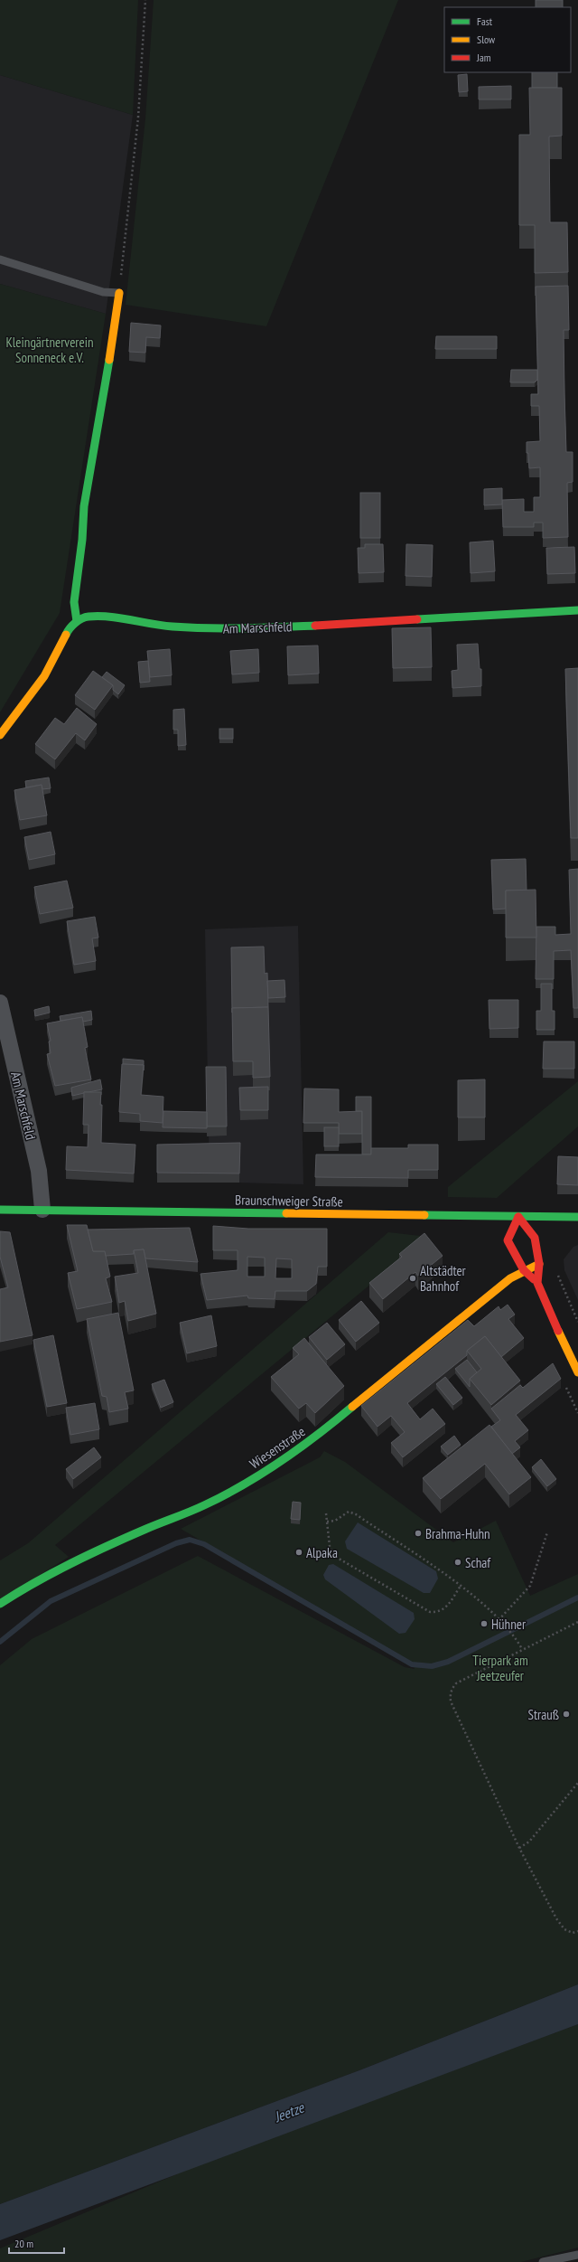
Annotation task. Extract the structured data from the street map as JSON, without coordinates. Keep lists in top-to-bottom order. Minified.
{"streets":{"street":["Am Marschfeld","Braunschweiger Straße","Wiesenstraße"]},"crossings":[["Am Marschfeld","Braunschweiger Straße"]],"water":["Jeetze"],"parks":["Kleingärtnerverein Sonneneck e.V.","Tierpark am Jeetzeufer"],"places":["Altstädter Bahnhof","Brahma-Huhn","Alpaka","Schaf","Hühner","Strauß"],"legend":["Fast","Slow","Jam"],"scale_bar":"20 m"}
